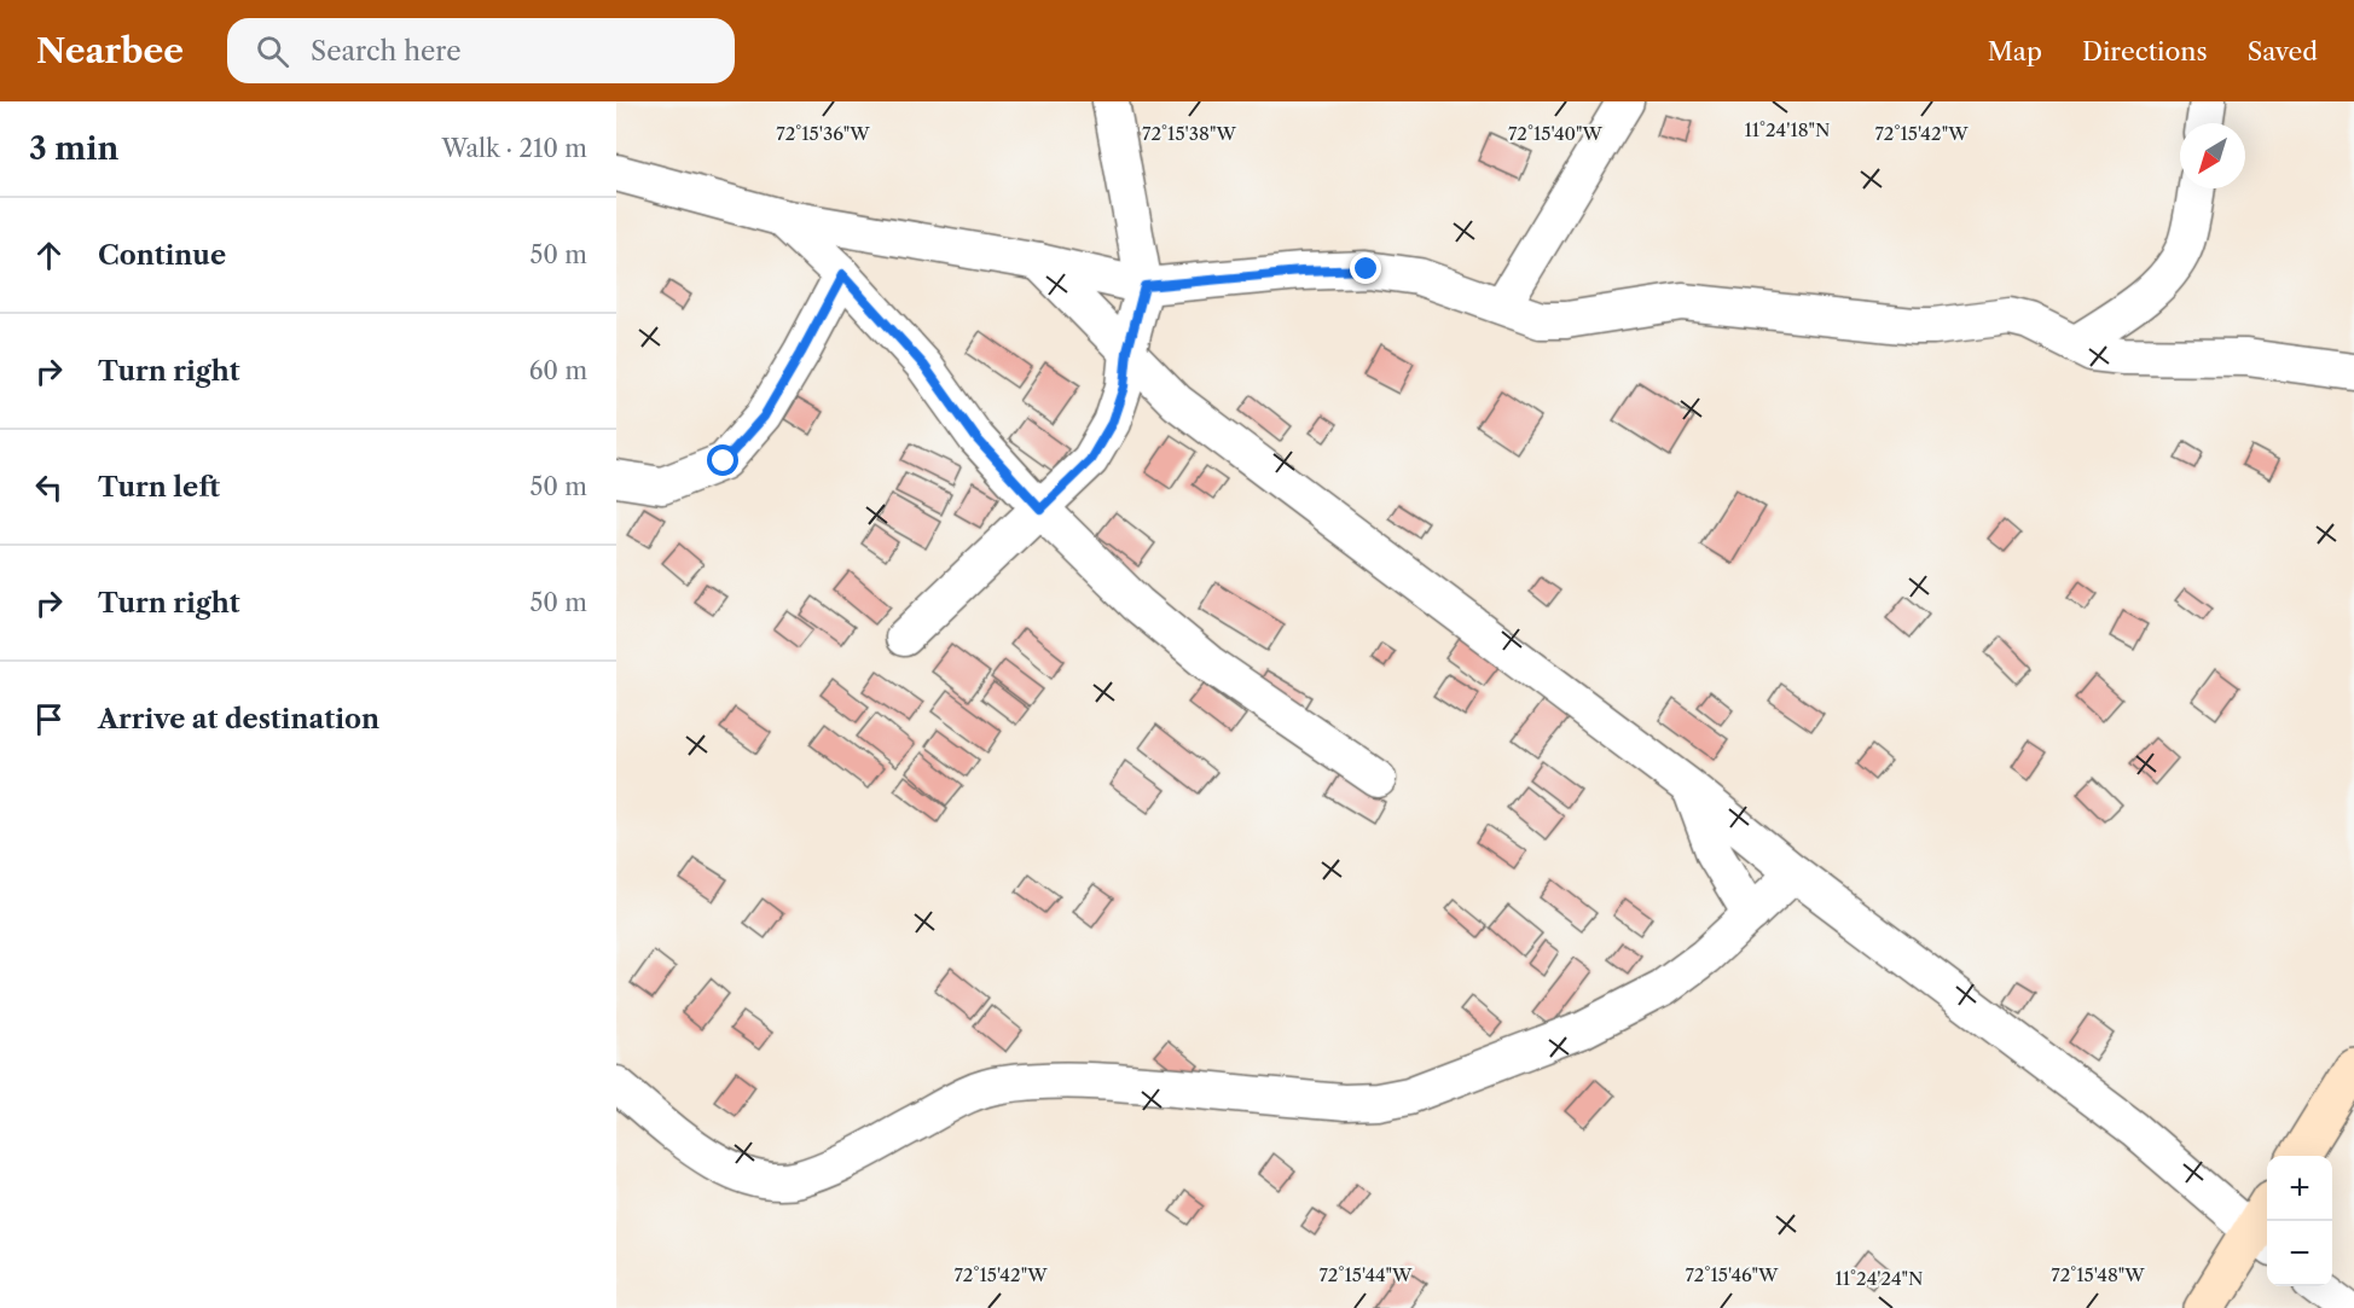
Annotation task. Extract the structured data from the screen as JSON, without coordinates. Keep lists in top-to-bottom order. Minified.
{"north":"bottom left","page":{"header":"Nearbee","search":"Search here","nav":["Map","Directions","Saved"],"heading":["3 min","Walk · 210 m"],"list":[["Continue","50 m"],["Turn right","60 m"],["Turn left","50 m"],["Turn right","50 m"],"Arrive at destination"],"map_buttons":["+","−"]},"coordinates":["11°24'18\"N","72°15'36\"W","72°15'38\"W","72°15'40\"W","72°15'42\"W","72°15'44\"W","72°15'46\"W","72°15'48\"W","11°24'24\"N"]}
